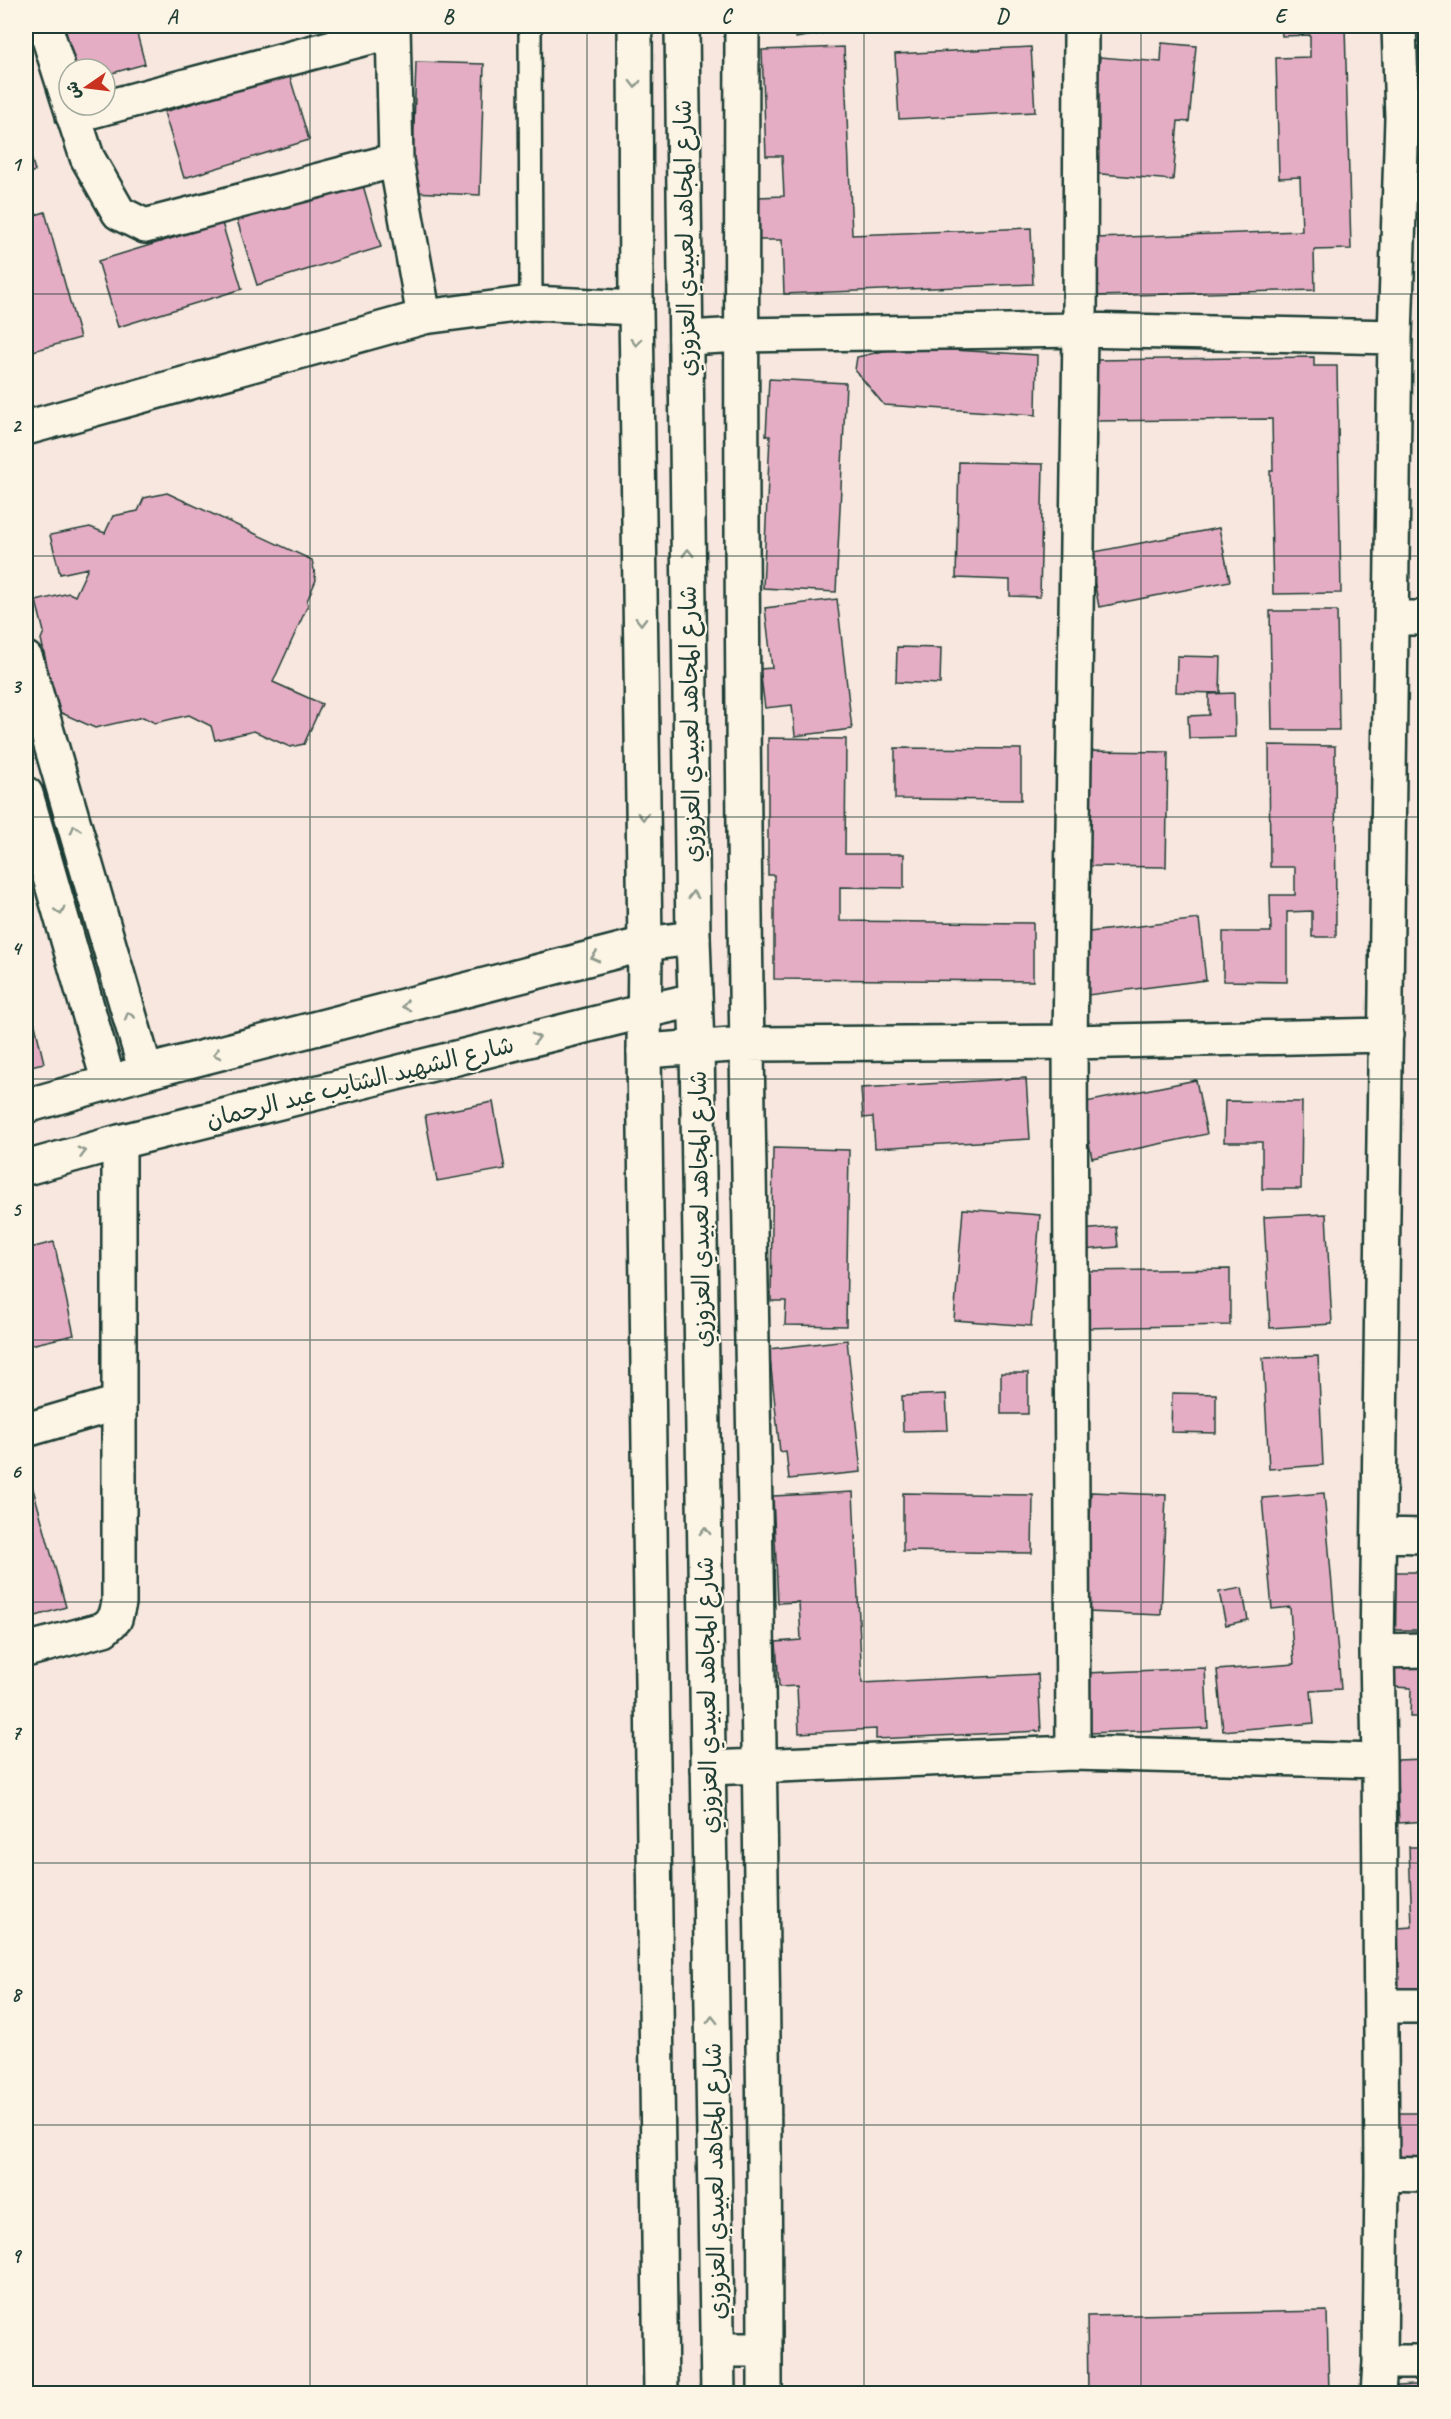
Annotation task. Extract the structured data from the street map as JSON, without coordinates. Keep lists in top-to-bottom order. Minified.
{"streets":{"street":["شارع المجاهد لعبيدي العزوزي","شارع الشهيد الشايب عبد الرحمان"]},"crossings":[["شارع المجاهد لعبيدي العزوزي","شارع الشهيد الشايب عبد الرحمان"]],"north":"left","grid":{"columns":["A","B","C","D","E"],"rows":["1","2","3","4","5","6","7","8","9"]}}
